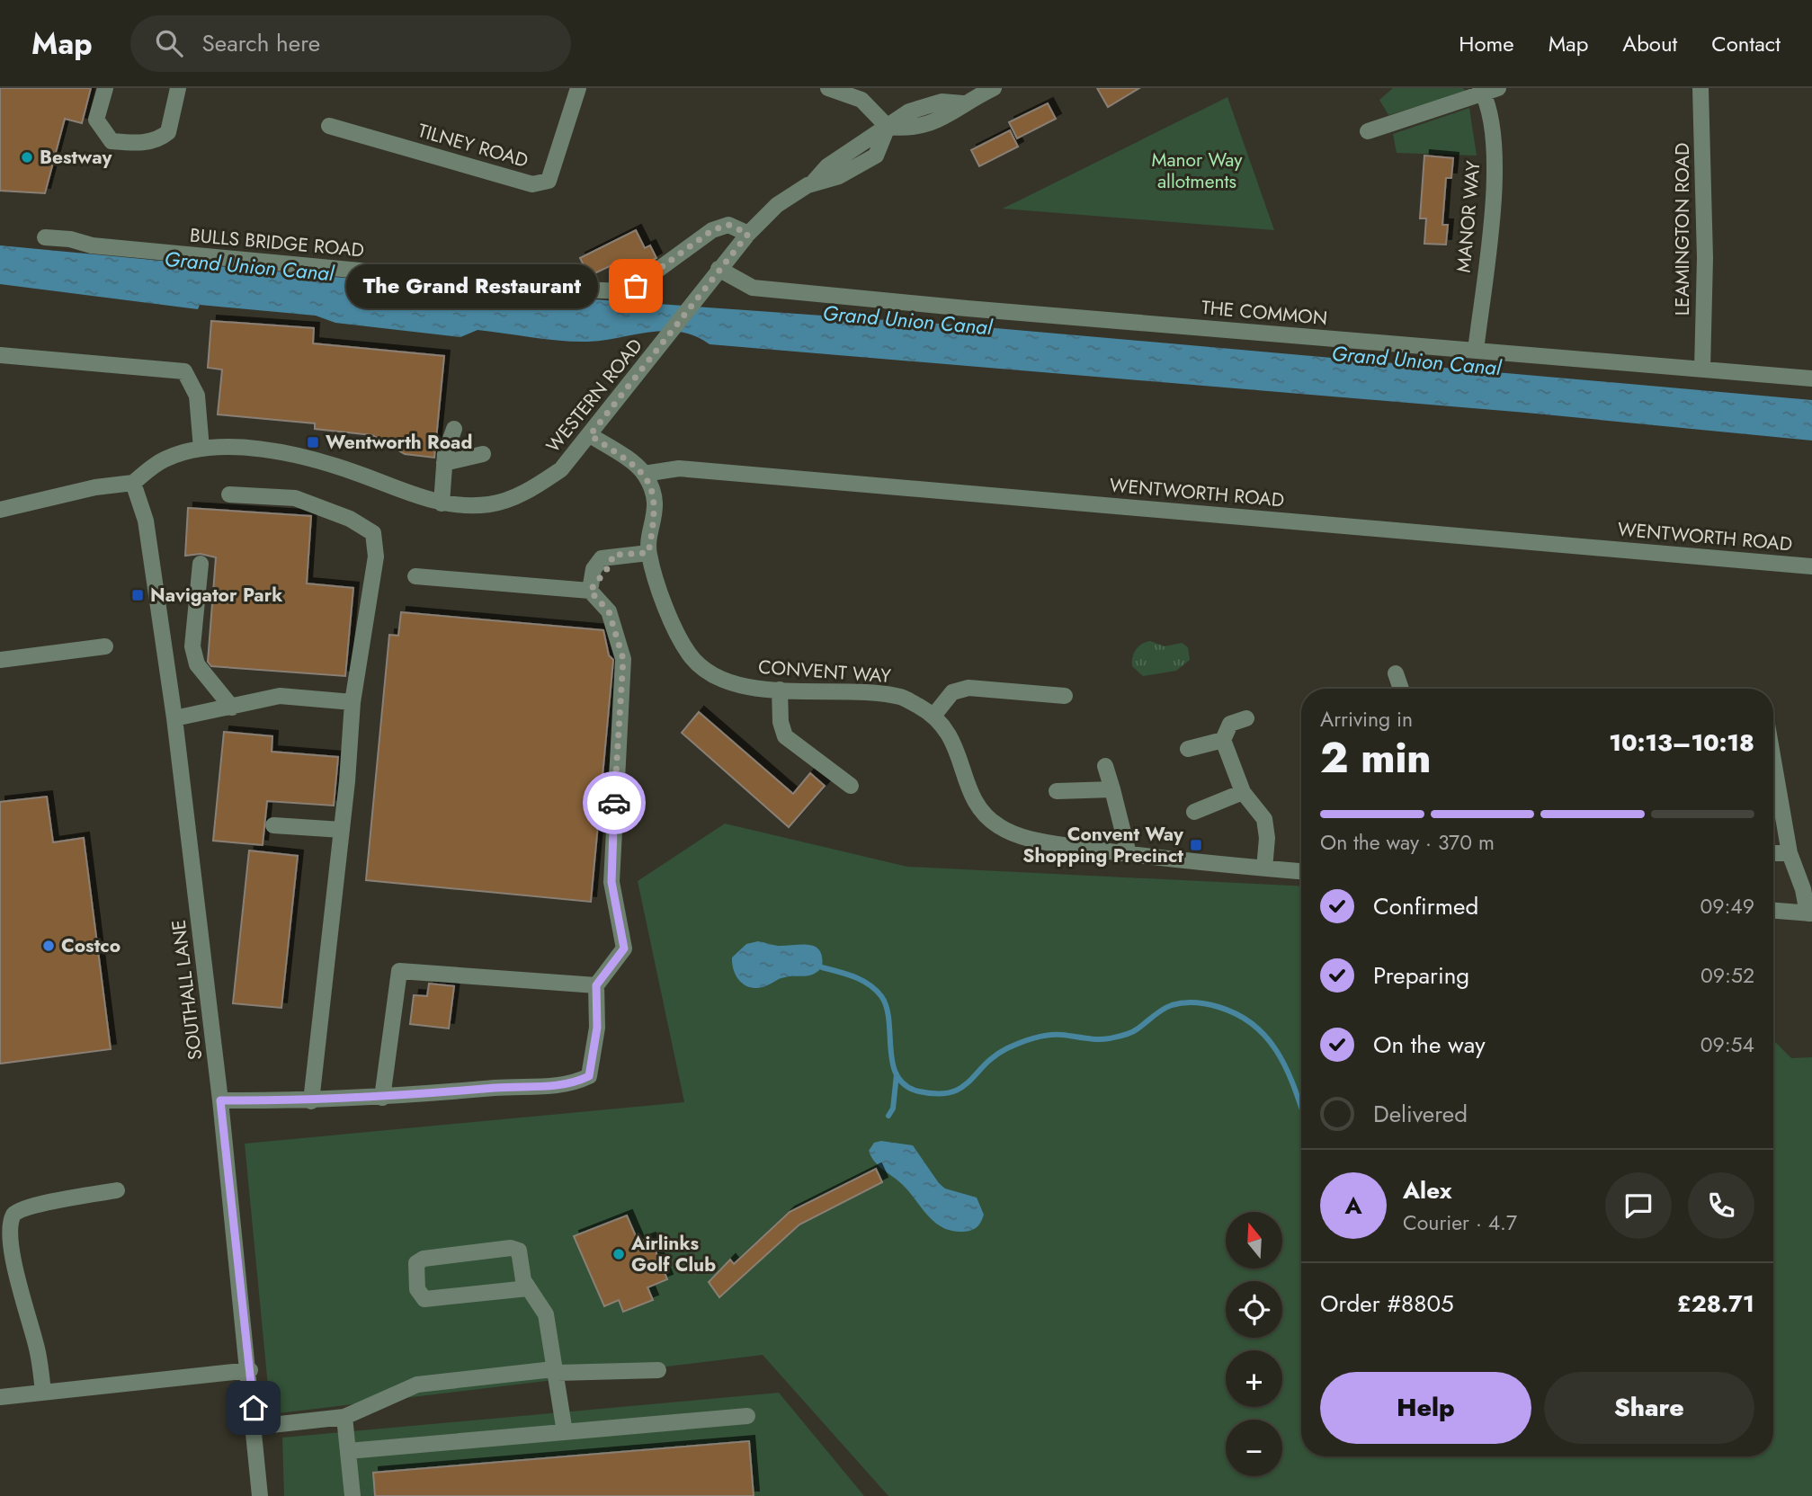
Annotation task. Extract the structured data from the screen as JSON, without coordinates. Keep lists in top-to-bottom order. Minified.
{"streets":{"street":["TILNEY ROAD","MANOR WAY","LEAMINGTON ROAD","BULLS BRIDGE ROAD","THE COMMON","WESTERN ROAD","WENTWORTH ROAD","CONVENT WAY","SOUTHALL LANE"]},"crossings":[["MANOR WAY","THE COMMON"],["LEAMINGTON ROAD","THE COMMON"],["BULLS BRIDGE ROAD","WESTERN ROAD"],["THE COMMON","WESTERN ROAD"],["WESTERN ROAD","SOUTHALL LANE"],["WENTWORTH ROAD","CONVENT WAY"]],"water":["Grand Union Canal"],"parks":["Manor Way allotments"],"places":{"other":["Bestway","The Grand Restaurant","Costco","Airlinks Golf Club"],"transit":["Wentworth Road","Navigator Park","Convent Way Shopping Precinct"]},"north":"top","page":{"header":"Map","search":"Search here","nav":["Home","Map","About","Contact"],"bubble":"The Grand Restaurant","heading":["2 min","Arriving in","10:13–10:18"],"panel":["Alex","Courier · 4.7","Order #8805","£28.71"],"bar":"On the way · 370 m","list":[["Confirmed","09:49"],["Preparing","09:52"],["On the way","09:54"],"Delivered"],"round":"A","map_buttons":["+","−"],"buttons":["Help","Share"]}}
